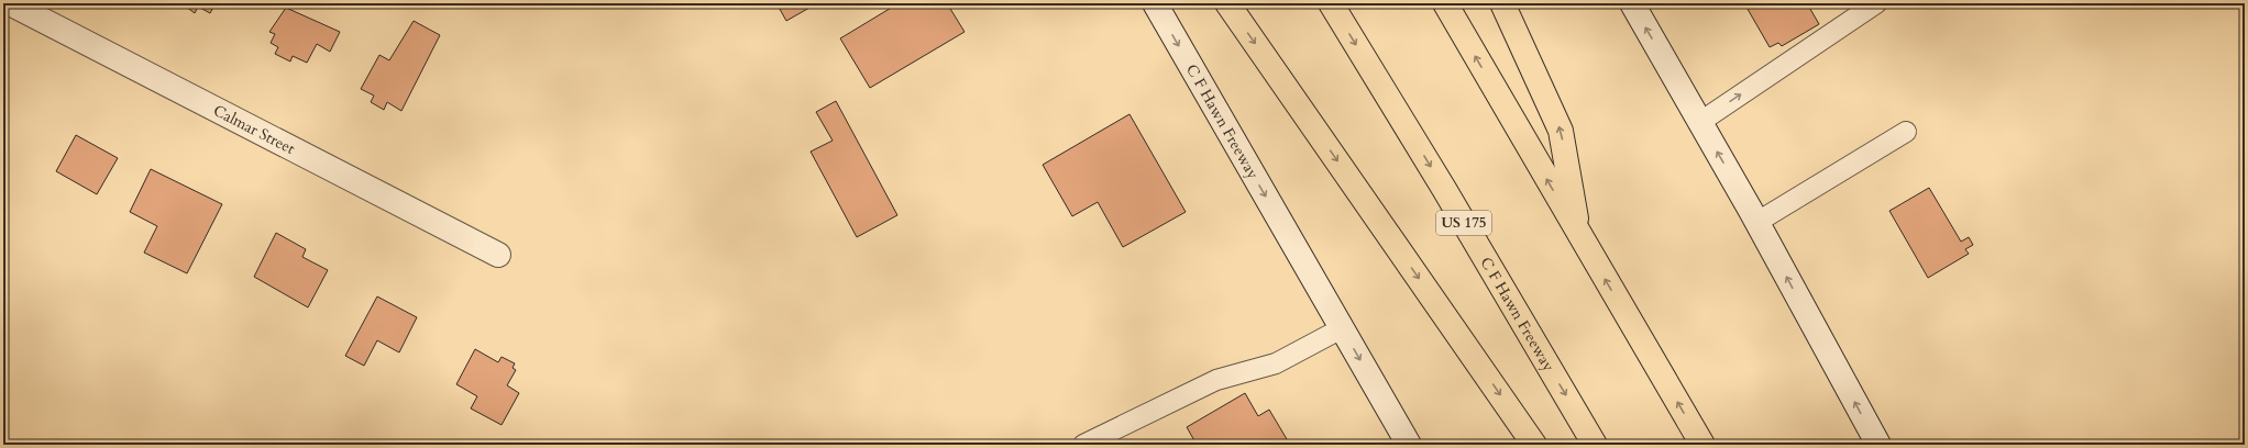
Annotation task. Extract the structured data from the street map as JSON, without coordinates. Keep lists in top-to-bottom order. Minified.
{"streets":{"highway":["C F Hawn Freeway","US 175"],"main road":["Calmar Street"]},"one_way":["C F Hawn Freeway"]}
